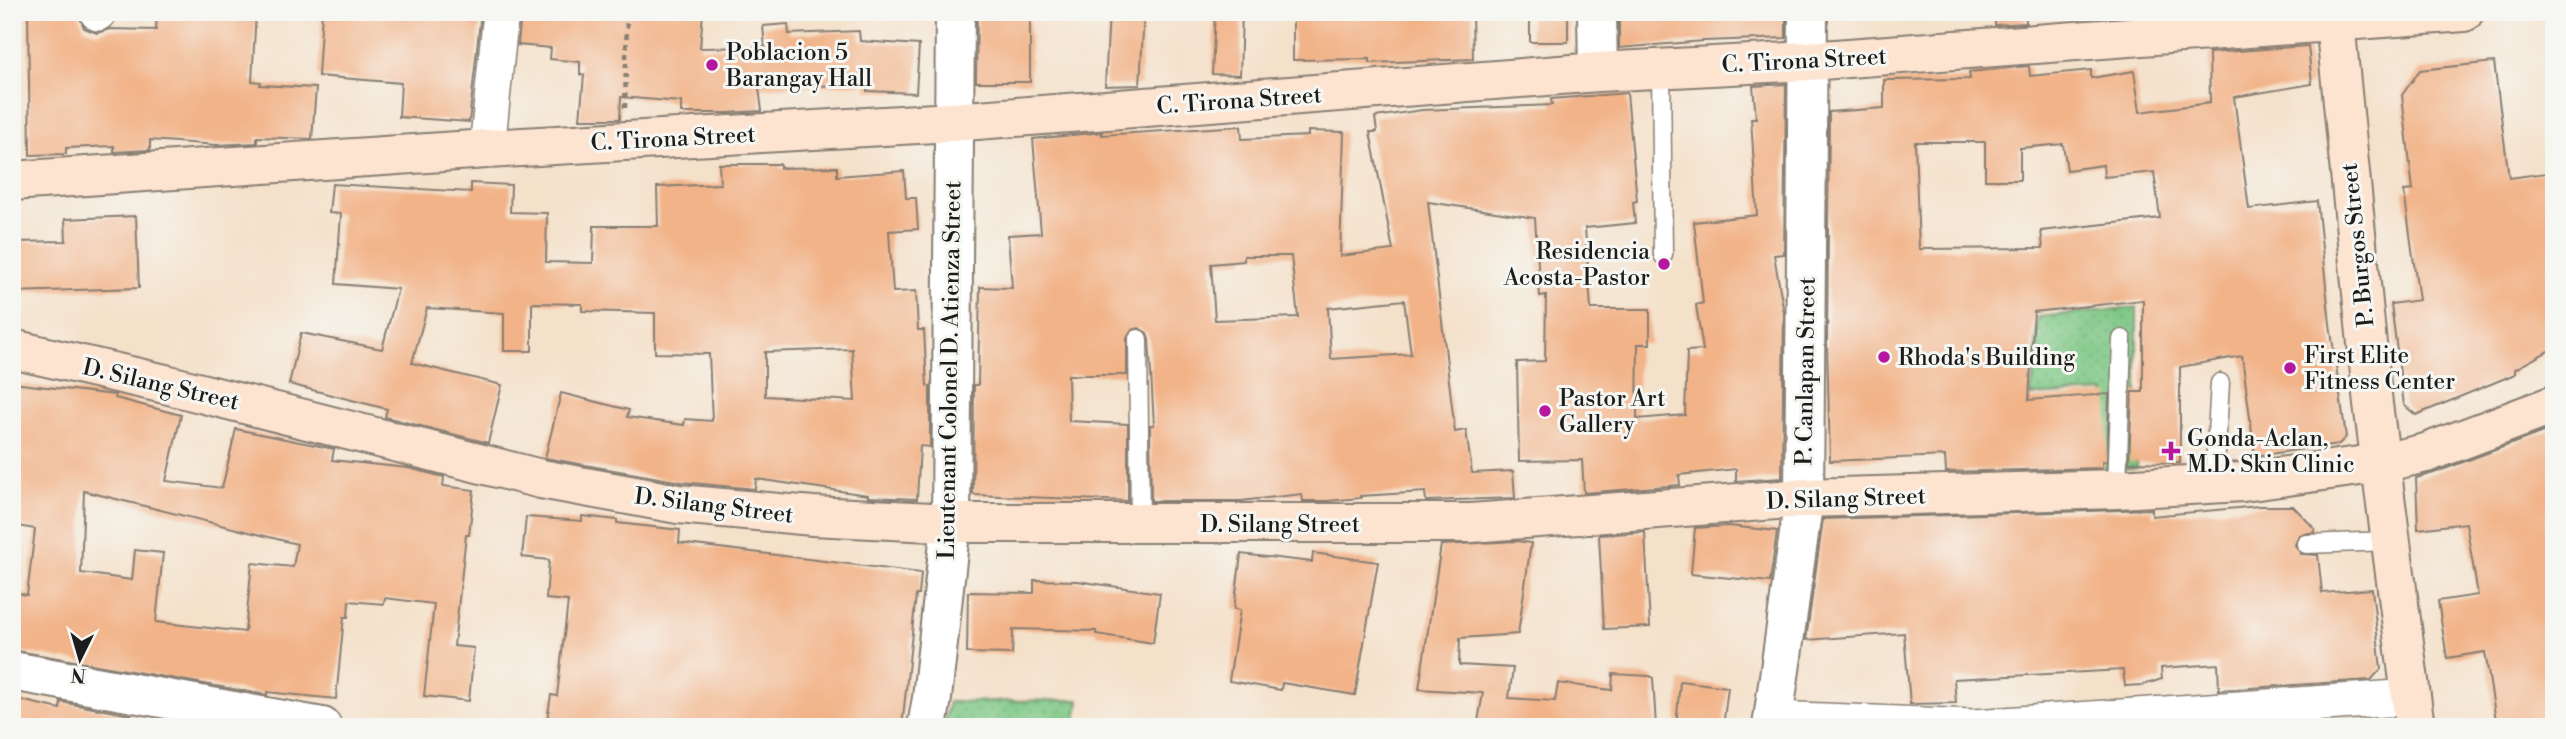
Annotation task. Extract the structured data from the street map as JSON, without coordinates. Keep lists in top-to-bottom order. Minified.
{"streets":{"main road":["C. Tirona Street","P. Burgos Street","D. Silang Street"],"street":["Lieutenant Colonel D. Atienza Street","P. Canlapan Street"]},"crossings":[["C. Tirona Street","P. Burgos Street"],["C. Tirona Street","Lieutenant Colonel D. Atienza Street"],["C. Tirona Street","P. Canlapan Street"],["P. Burgos Street","D. Silang Street"],["Lieutenant Colonel D. Atienza Street","D. Silang Street"],["P. Canlapan Street","D. Silang Street"]],"places":{"other":["Poblacion 5 Barangay Hall","Residencia Acosta-Pastor","Rhoda's Building","First Elite Fitness Center","Pastor Art Gallery"],"health":["Gonda-Aclan, M.D. Skin Clinic"]},"north":"bottom"}
